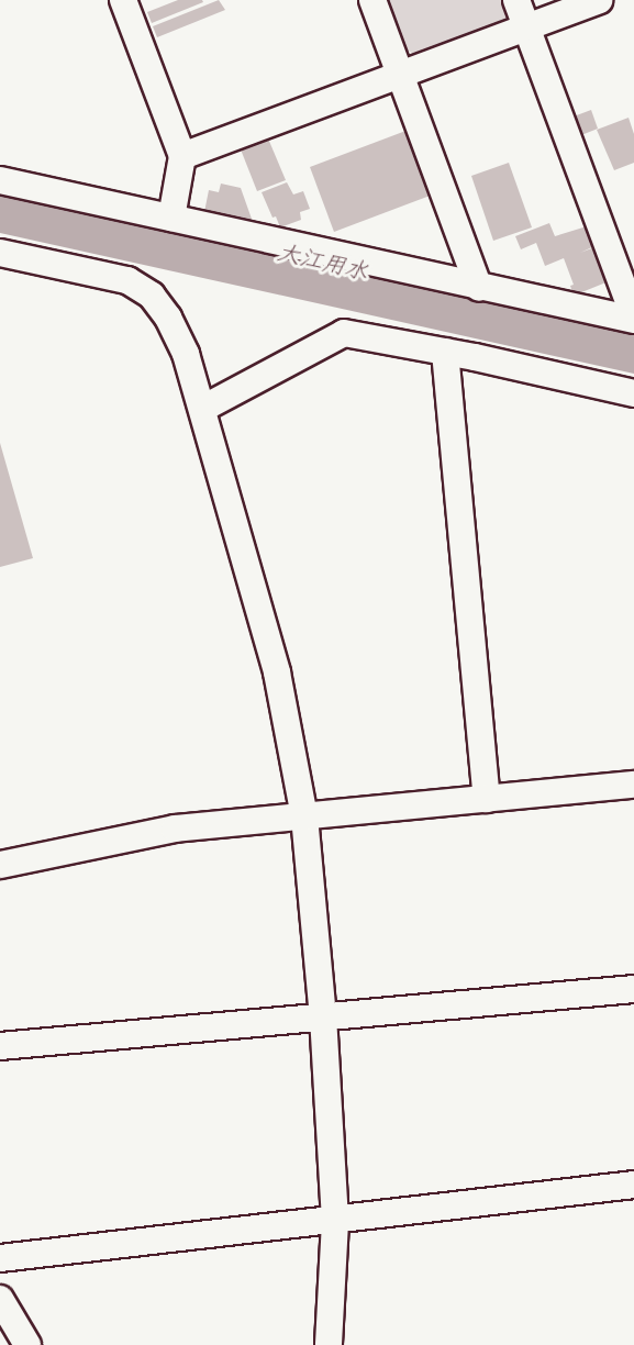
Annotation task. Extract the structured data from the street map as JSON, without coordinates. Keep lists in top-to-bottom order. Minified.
{"water":["大江用水"]}
